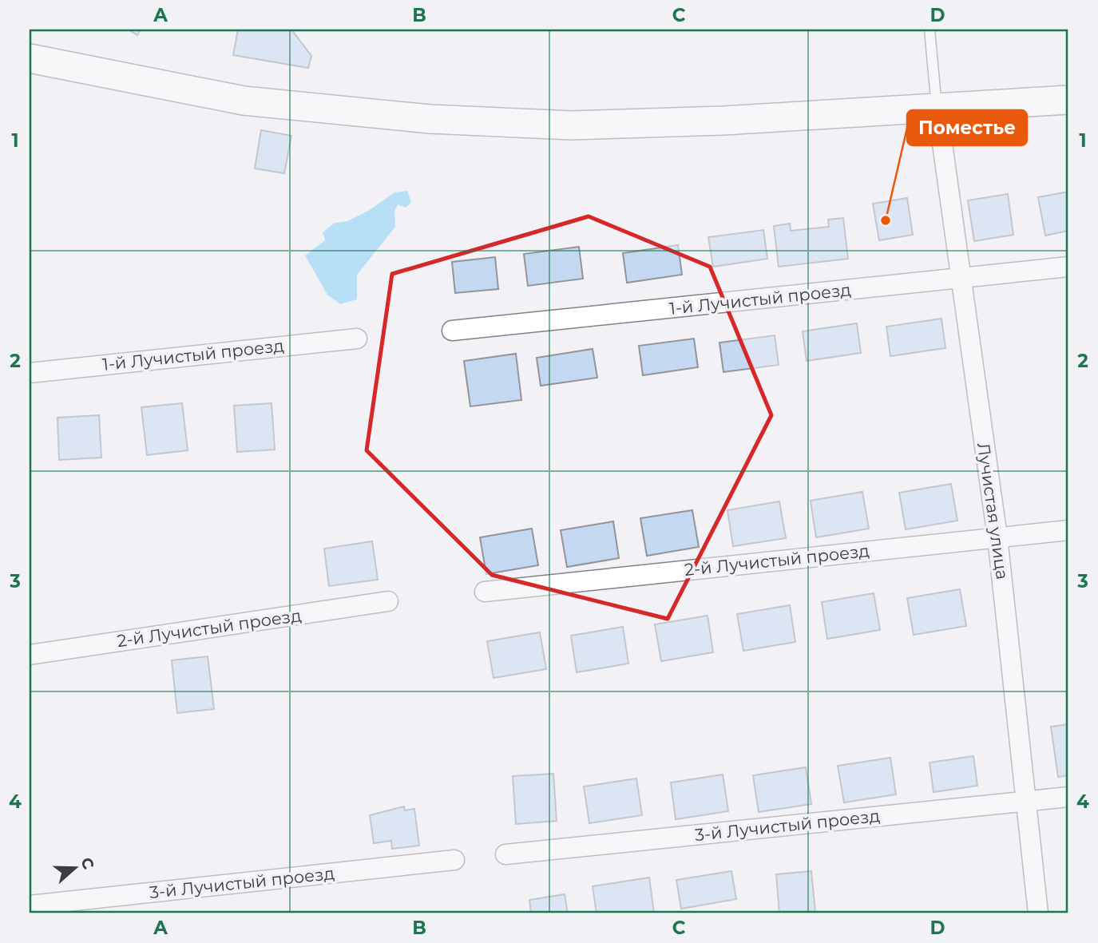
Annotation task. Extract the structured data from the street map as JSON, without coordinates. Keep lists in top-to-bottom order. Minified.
{"streets":{"street":["1-й Лучистый проезд","Лучистая улица","2-й Лучистый проезд","3-й Лучистый проезд"]},"crossings":[["1-й Лучистый проезд","Лучистая улица"],["Лучистая улица","2-й Лучистый проезд"],["Лучистая улица","3-й Лучистый проезд"]],"places":["Поместье"],"north":"right","grid":{"columns":["A","B","C","D"],"rows":["1","2","3","4"]}}
